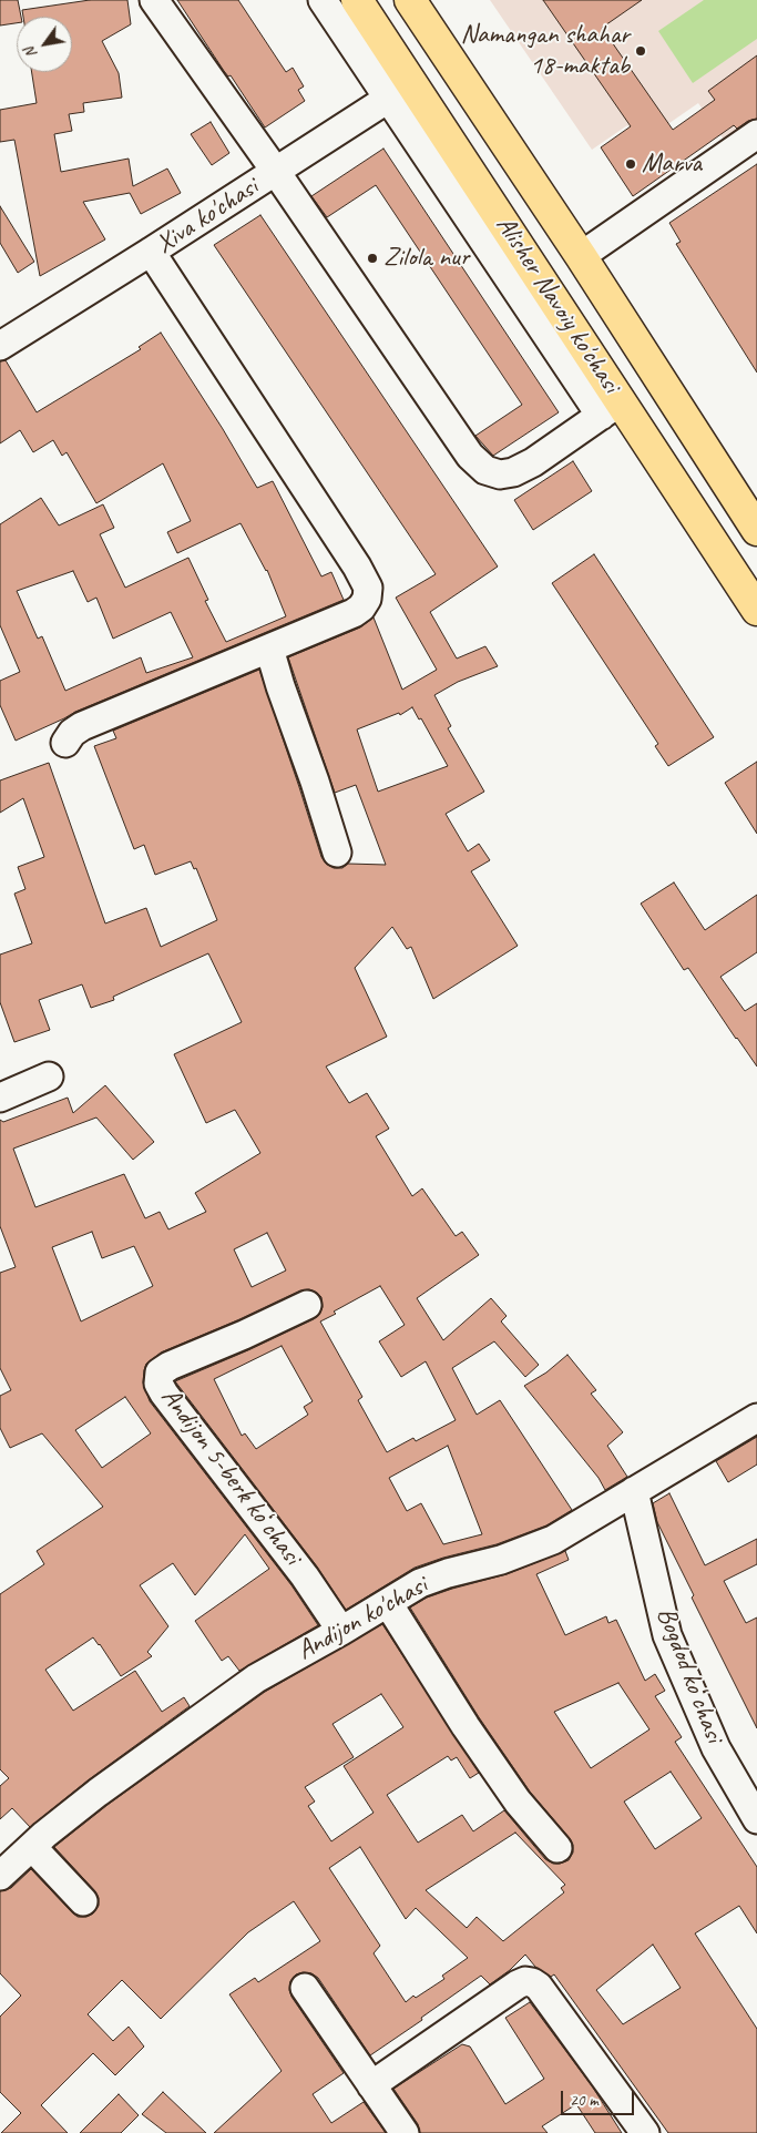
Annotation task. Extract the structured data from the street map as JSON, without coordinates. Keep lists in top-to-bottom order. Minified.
{"streets":{"main road":["Alisher Navoiy ko'chasi"],"street":["Xiva ko'chasi","Аndijon 5-berk koʻchasi","Andijon ko'chasi","Bogdod koʻchasi"]},"crossings":[["Xiva ko'chasi","Alisher Navoiy ko'chasi"],["Аndijon 5-berk koʻchasi","Andijon ko'chasi"],["Andijon ko'chasi","Bogdod koʻchasi"]],"places":["Namangan shahar 18-maktab","Marva","Zilola nur"],"scale_bar":"20 m","north":"bottom left"}
